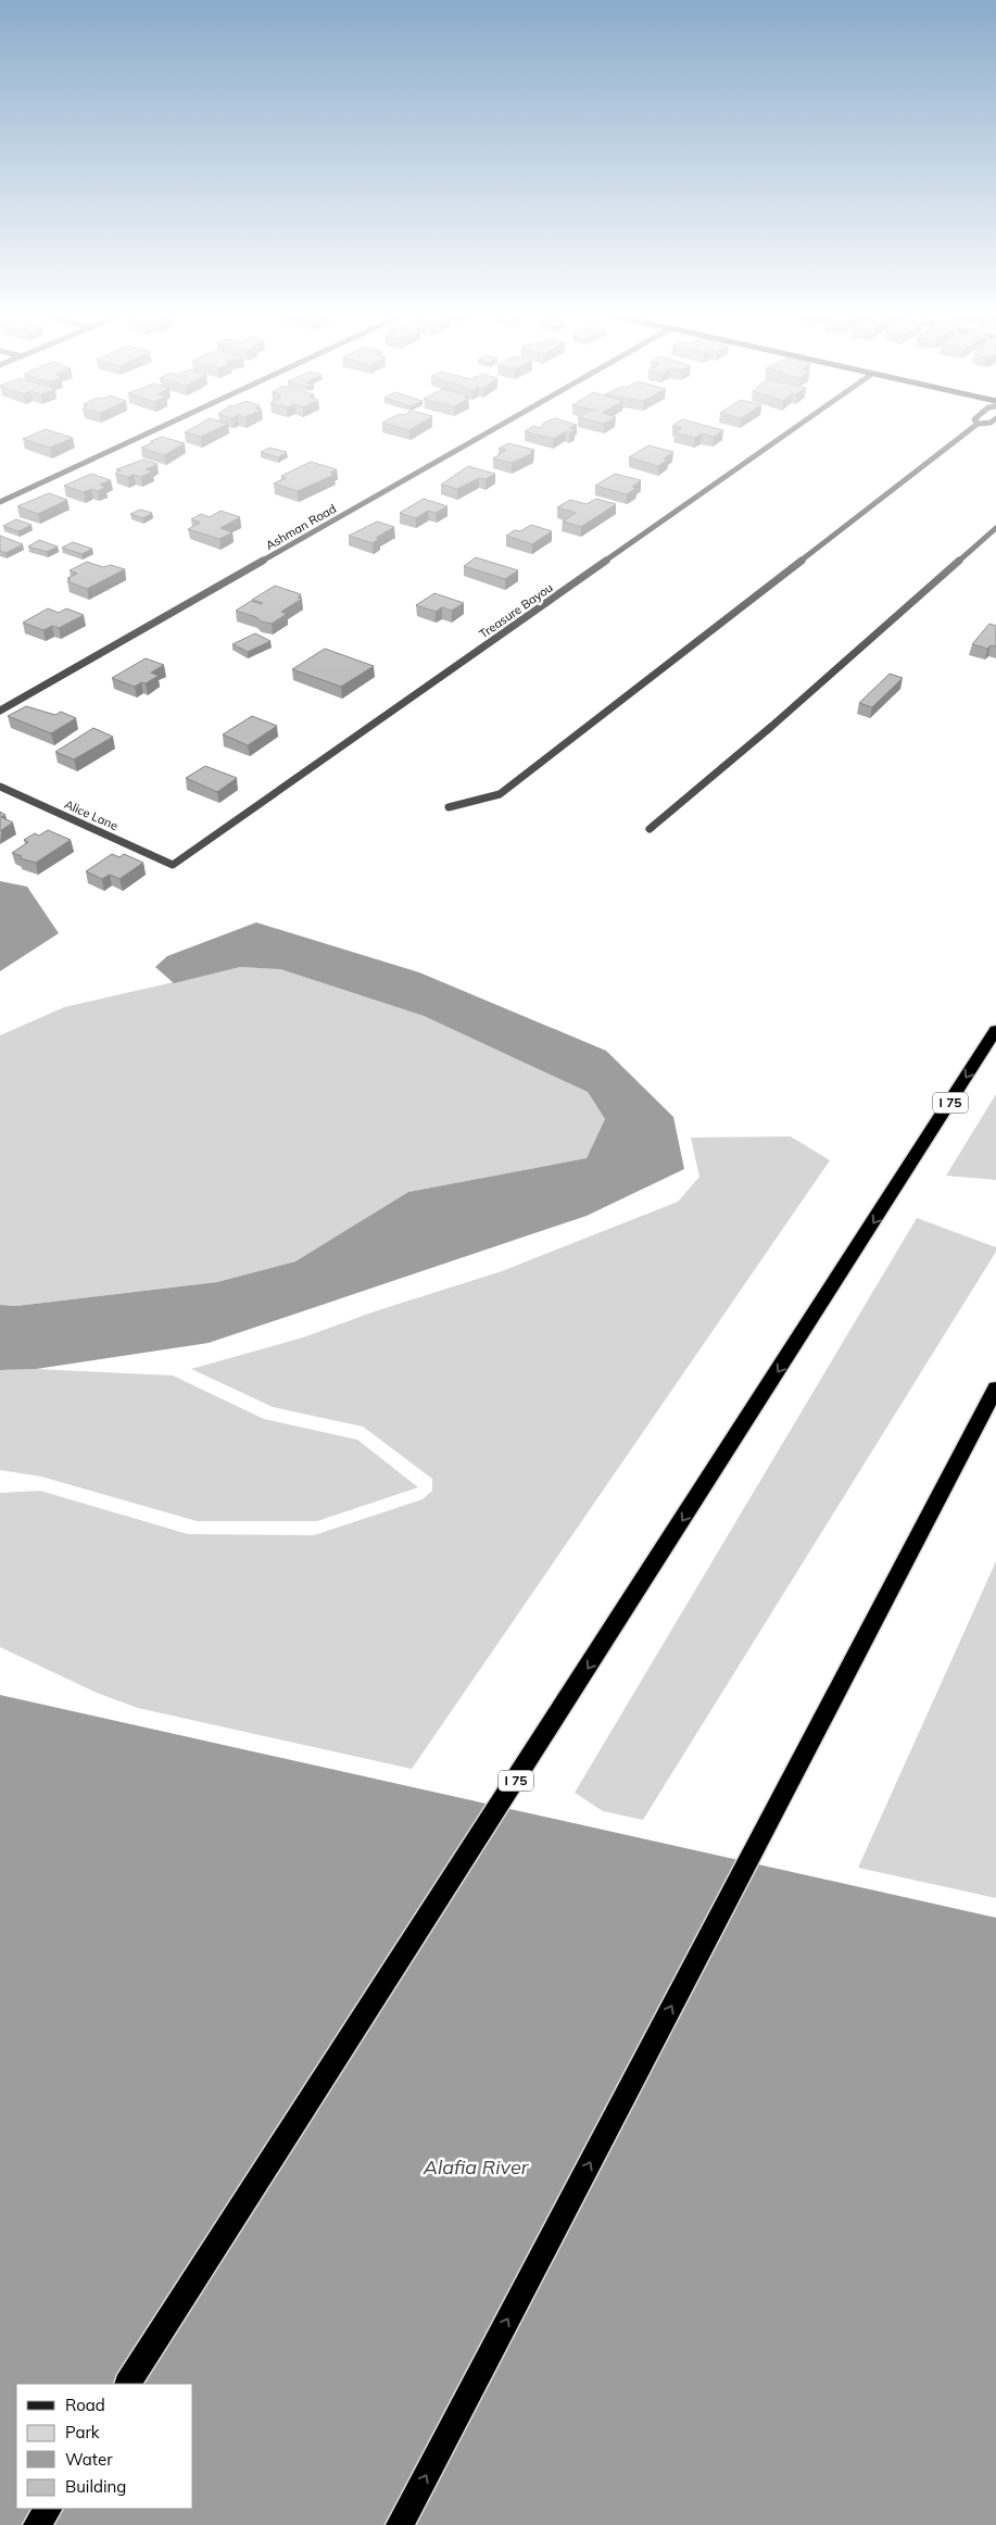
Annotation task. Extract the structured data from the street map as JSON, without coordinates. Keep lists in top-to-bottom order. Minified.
{"streets":{"highway":["I 75"],"street":["Ashman Road","Treasure Bayou","Alice Lane"]},"crossings":[["Treasure Bayou","Alice Lane"]],"water":["Alafia River"],"legend":["Road","Park","Water","Building"]}
